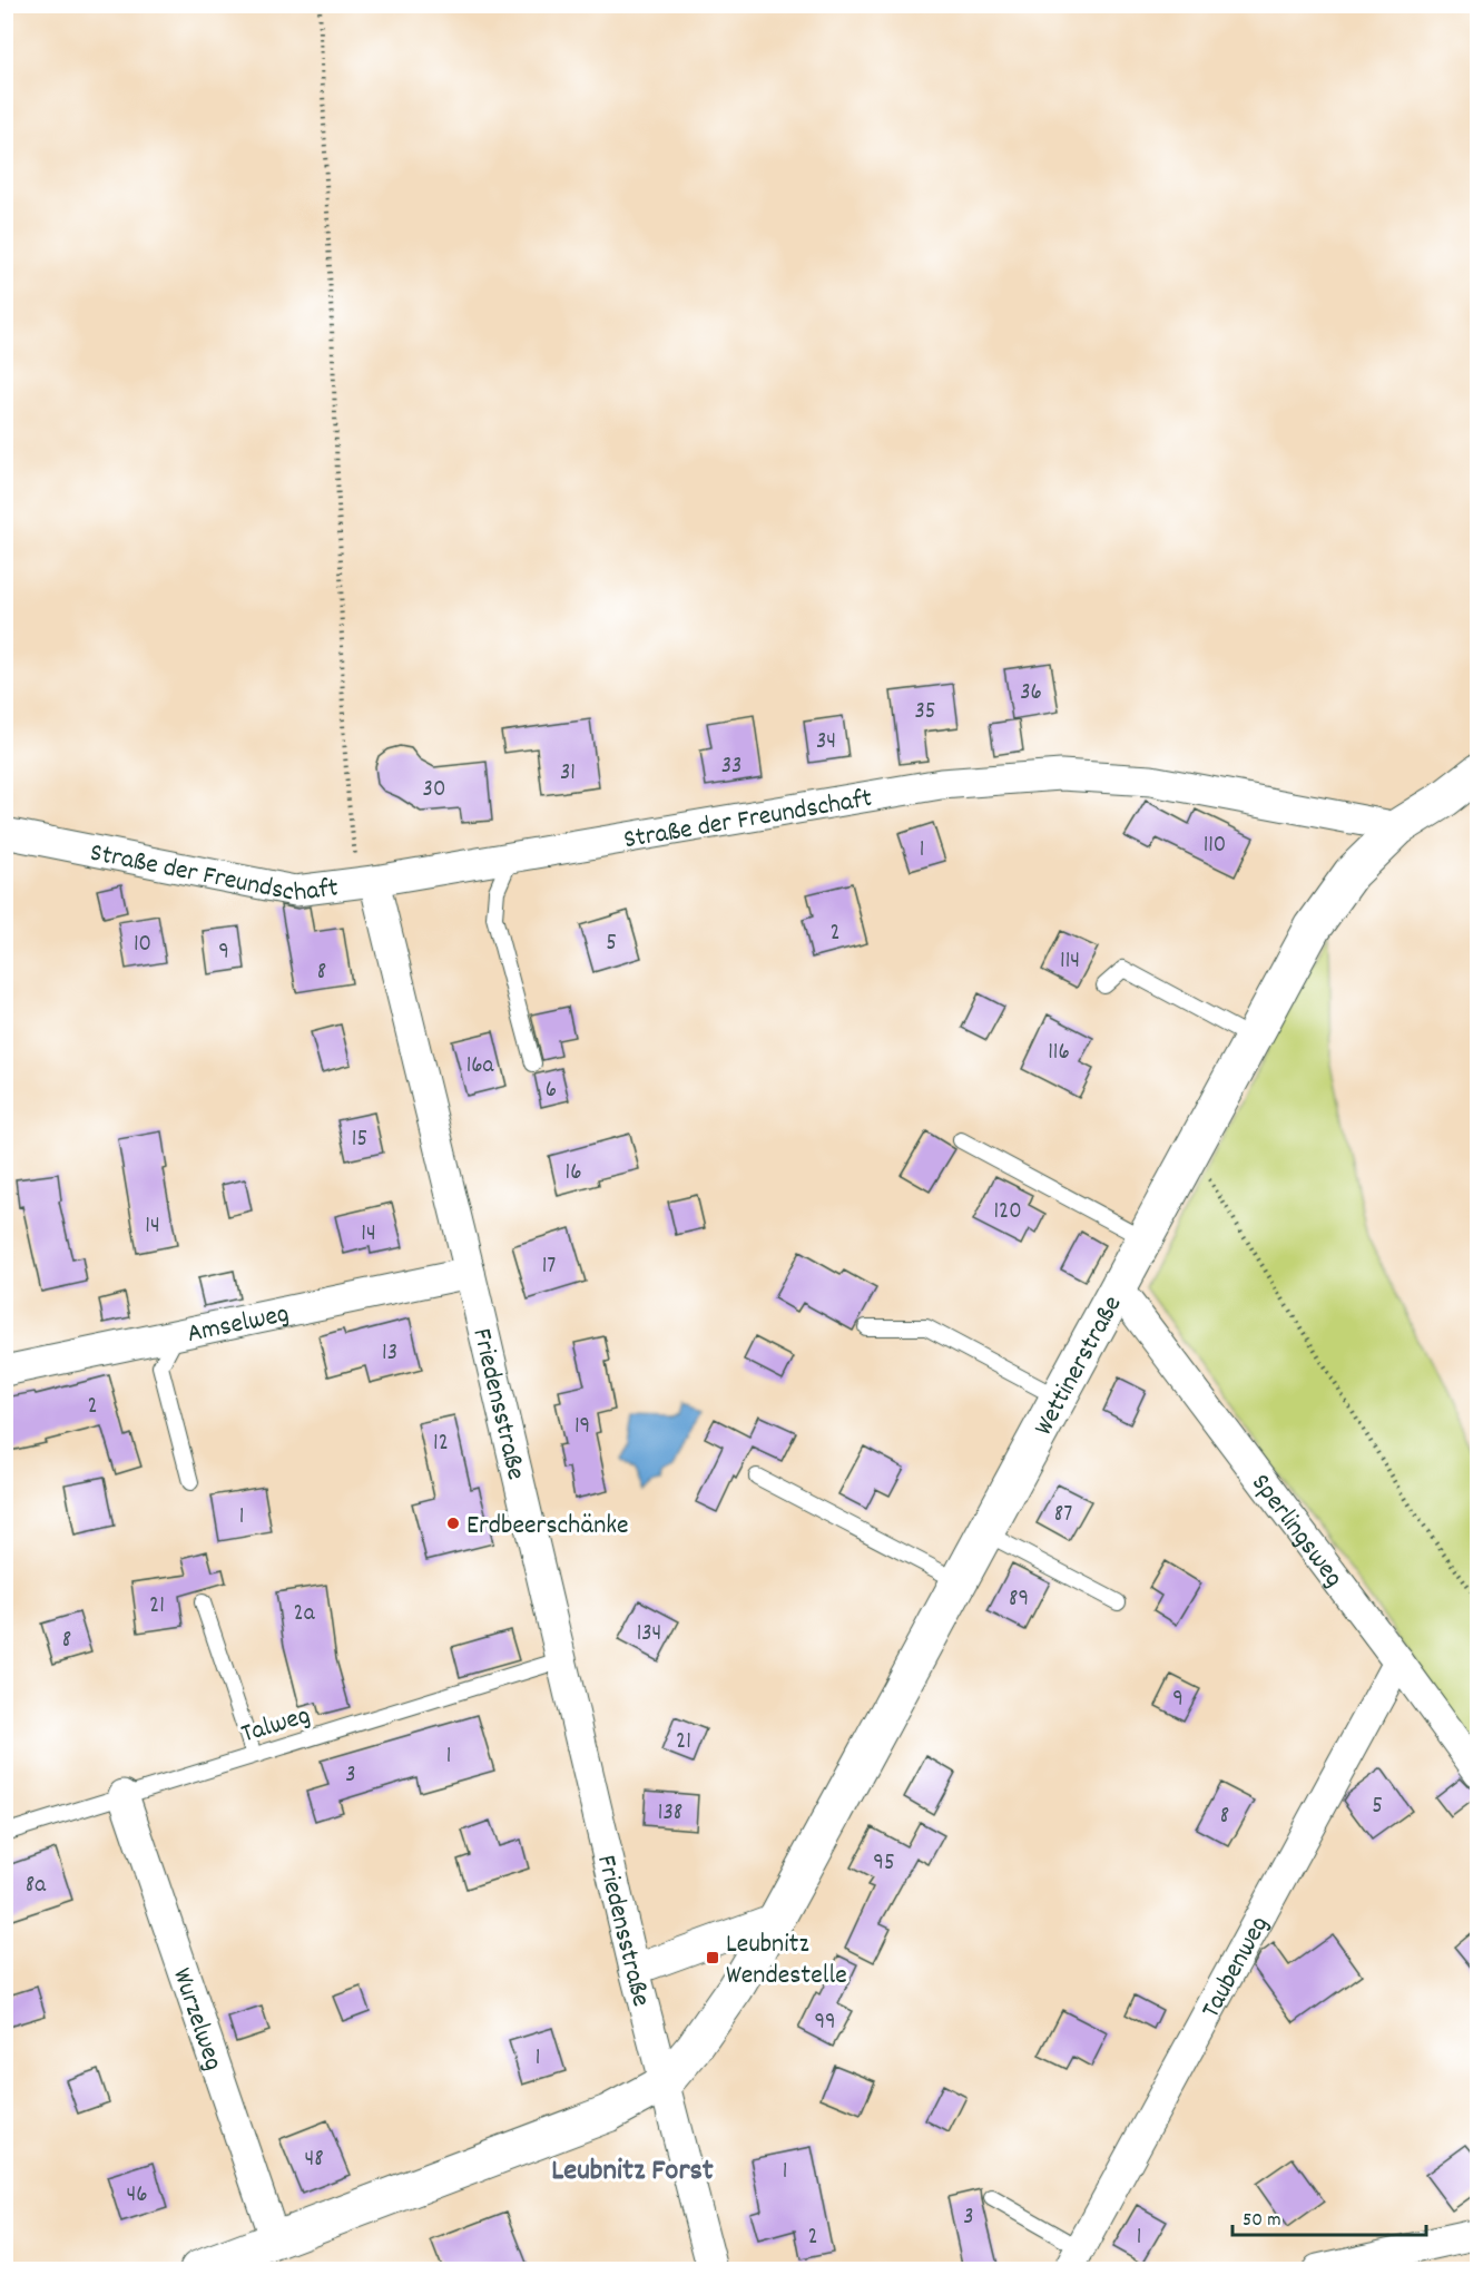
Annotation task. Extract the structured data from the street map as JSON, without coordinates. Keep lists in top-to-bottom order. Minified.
{"streets":{"street":["Straße der Freundschaft","Amselweg","Wettinerstraße","Friedensstraße","Sperlingsweg","Taubenweg","Wurzelweg"],"lane":["Talweg"]},"crossings":[["Straße der Freundschaft","Wettinerstraße"],["Straße der Freundschaft","Friedensstraße"],["Amselweg","Friedensstraße"],["Wettinerstraße","Friedensstraße"],["Wettinerstraße","Sperlingsweg"],["Friedensstraße","Talweg"],["Sperlingsweg","Taubenweg"],["Talweg","Wurzelweg"]],"districts":["Leubnitz Forst"],"places":{"other":["Erdbeerschänke"],"transit":["Leubnitz Wendestelle"]},"house_numbers":["36","35","34","33","31","30","110","1","2","5","10","9","114","8","116","16a","6","15","16","120","14","14","17","13","2","19","12","87","1","89","21","2a","134","8","9","21","1","3","5","138","8","95","8a","99","1","48","1","46","3","2","1"],"scale_bar":"50 m"}
